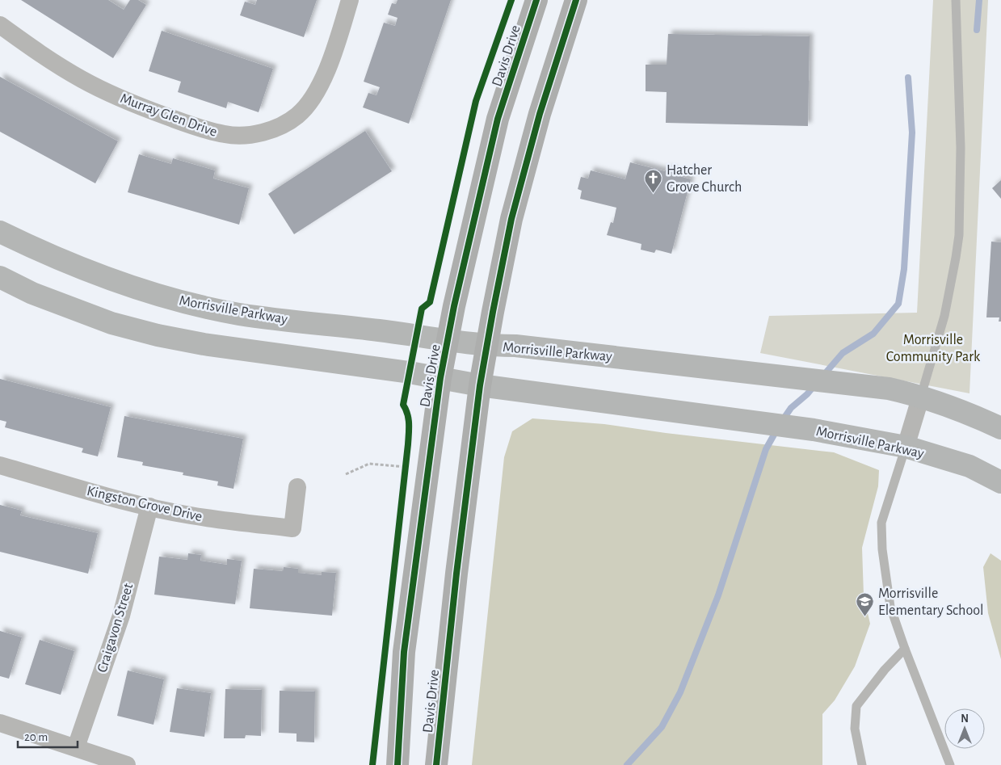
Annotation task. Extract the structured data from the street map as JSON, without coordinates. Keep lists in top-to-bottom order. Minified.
{"streets":{"main road":["Davis Drive","Morrisville Parkway"],"street":["Murray Glen Drive","Kingston Grove Drive","Craigavon Street"]},"crossings":[["Davis Drive","Morrisville Parkway"],["Kingston Grove Drive","Craigavon Street"]],"parks":["Morrisville Community Park"],"places":{"church":["Hatcher Grove Church"],"school or university":["Morrisville Elementary School"]},"scale_bar":"20 m","north":"top"}
